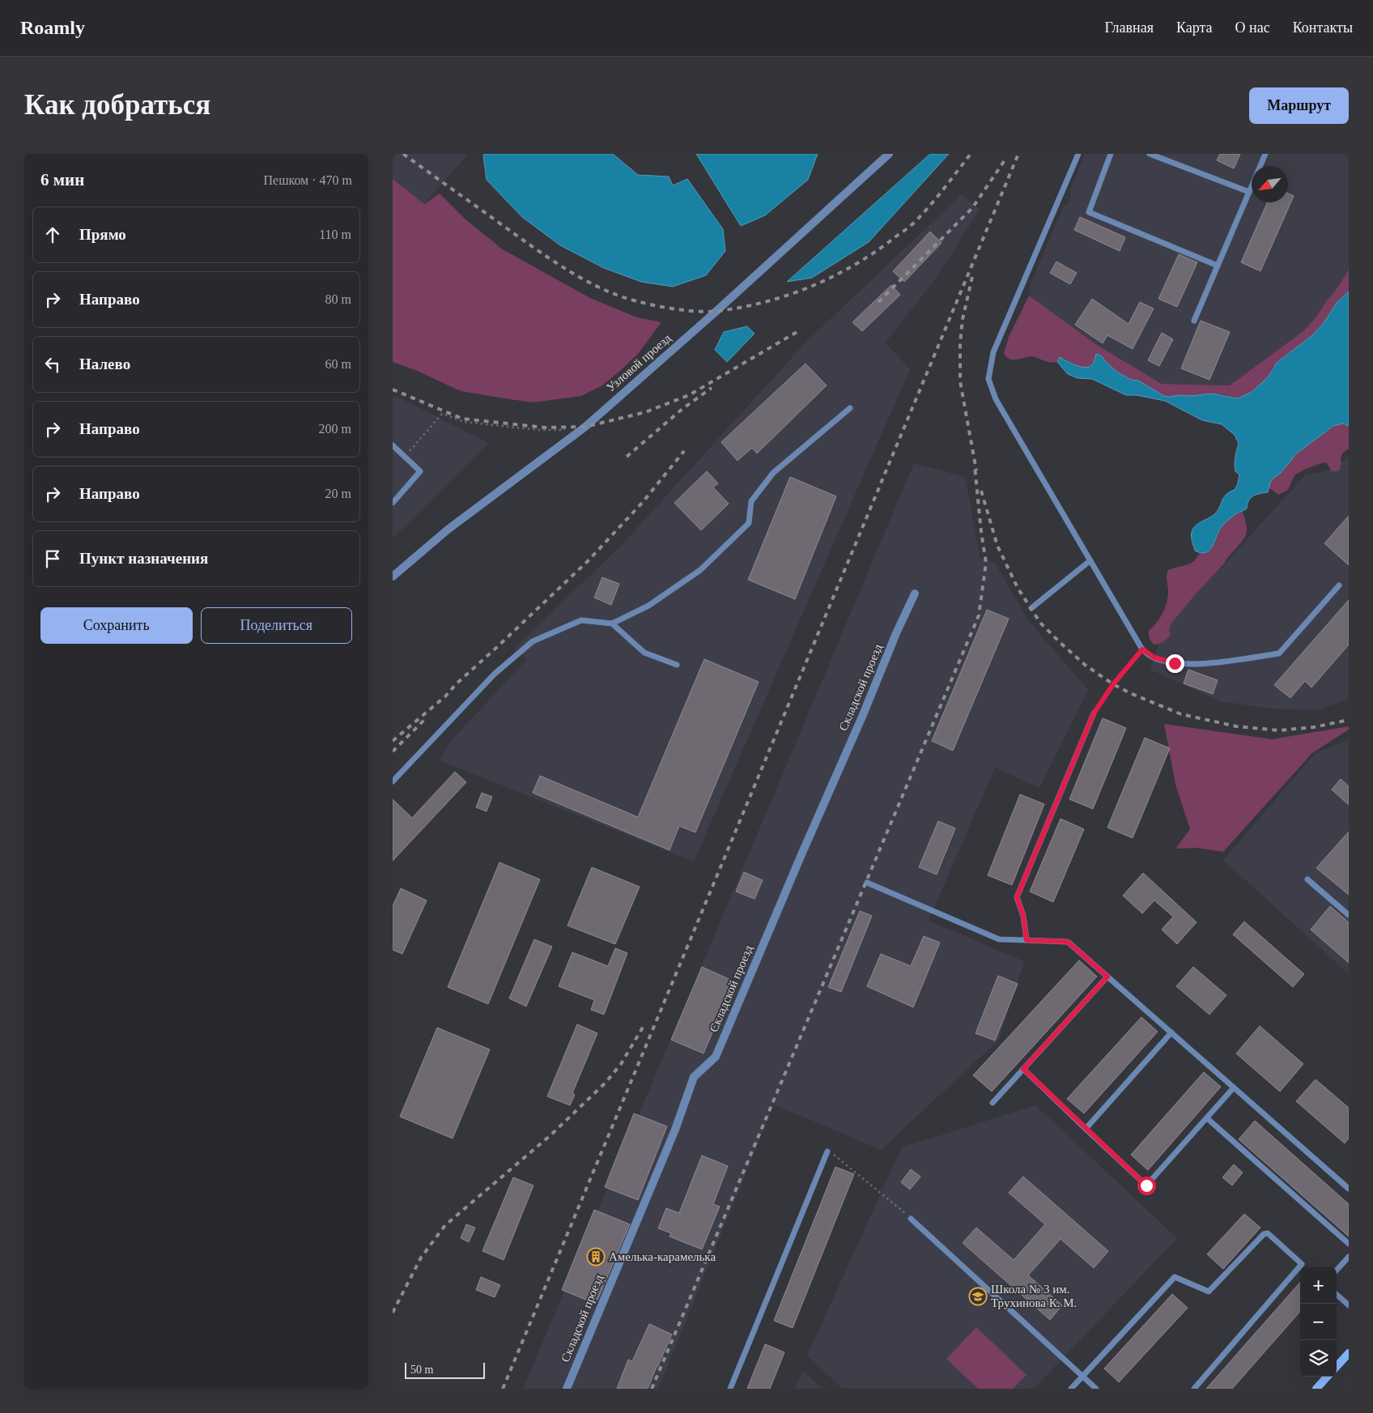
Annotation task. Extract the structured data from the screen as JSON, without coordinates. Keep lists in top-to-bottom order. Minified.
{"streets":{"street":["Узловой проезд","Складской проезд"]},"places":{"building":["Амелька-карамелька"],"school or university":["Школа № 3 им. Трухинова К. М."]},"scale_bar":"50 m","north":"bottom left","page":{"header":"Roamly","nav":["Главная","Карта","О нас","Контакты"],"buttons":["Маршрут",["Сохранить","Поделиться"]],"title":"Как добраться","heading":["6 мин","Пешком · 470 m"],"list":[["Прямо","110 m"],["Направо","80 m"],["Налево","60 m"],["Направо","200 m"],["Направо","20 m"],"Пункт назначения"],"map_buttons":["+","−"],"scale":"50 m"}}
